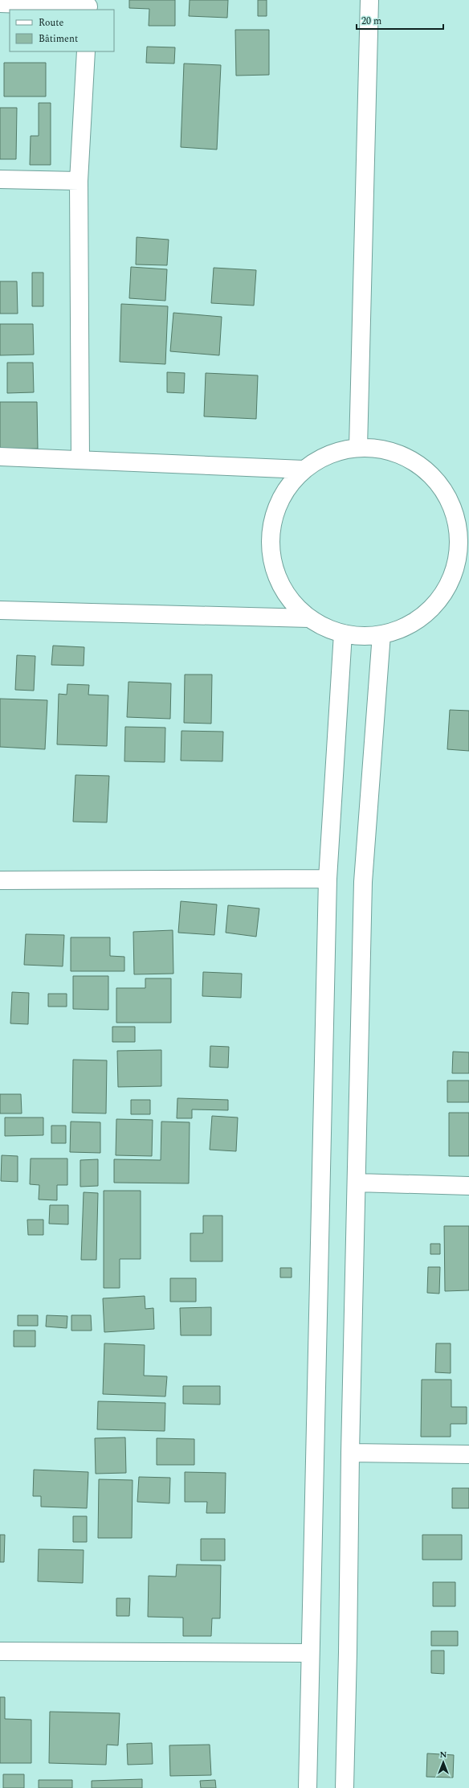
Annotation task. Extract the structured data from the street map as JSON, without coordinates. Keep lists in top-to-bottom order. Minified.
{"legend":["Route","Bâtiment"],"scale_bar":"20 m","north":"top"}
